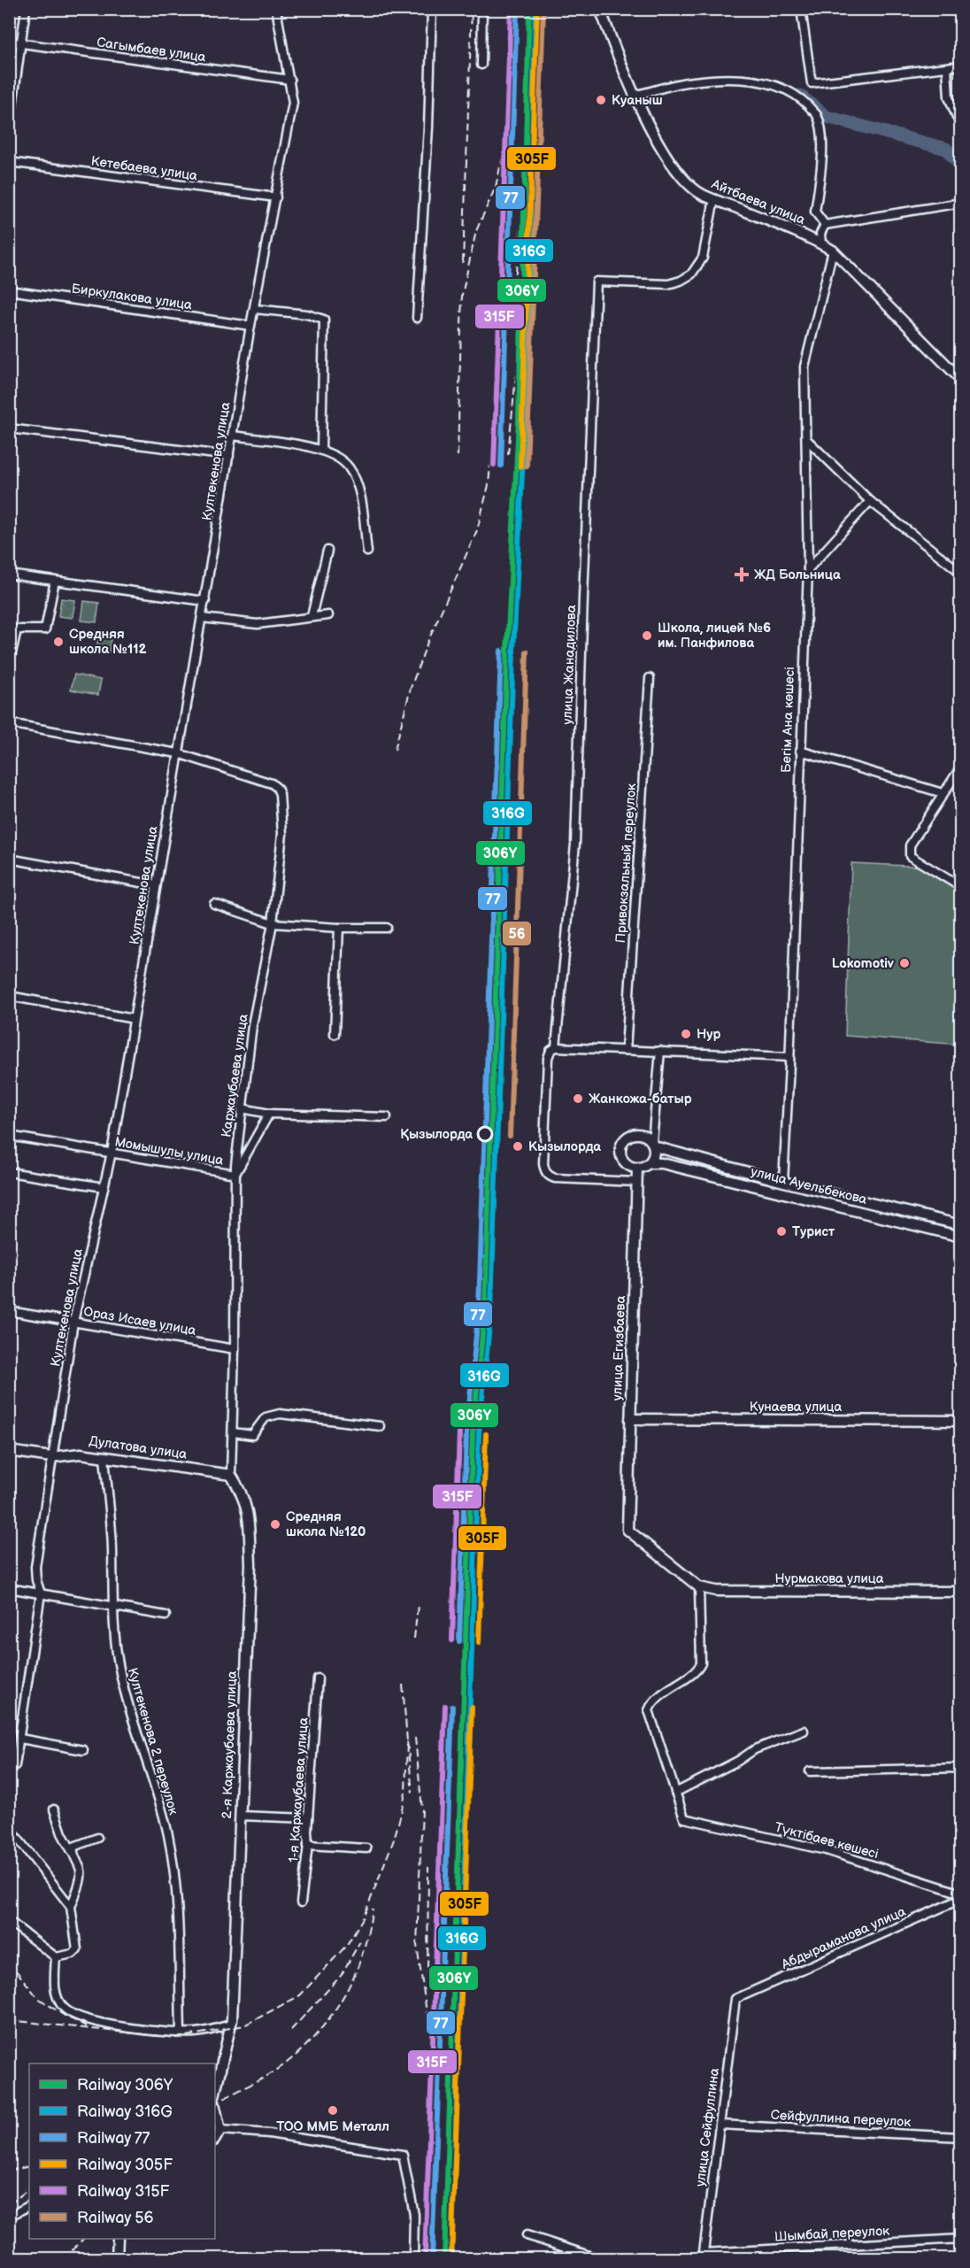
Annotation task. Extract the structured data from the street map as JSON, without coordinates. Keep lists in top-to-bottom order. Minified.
{"streets":{"street":["Сагымбаев улица","Кетебаева улица","Айтбаева улица","Биркулакова улица","Култекенова улица","улица Жанадилова","Бегім Ана көшесі","Привокзальный переулок","Каржаубаева улица","Момышулы улица","улица Ауельбекова","Ораз Исаев улица","улица Егизбаева","Кунаева улица","Дулатова улица","Нурмакова улица","Култекенова 2 переулок","2-я Каржаубаева улица","1-я Каржаубаева улица","Түктібаев көшесі","Абдыраманова улица","Сейфуллина переулок","улица Сейфуллина","Шымбай переулок"]},"crossings":[["Сагымбаев улица","Култекенова улица"],["Кетебаева улица","Култекенова улица"],["Айтбаева улица","улица Жанадилова"],["Айтбаева улица","Бегім Ана көшесі"],["Биркулакова улица","Култекенова улица"],["Култекенова улица","Каржаубаева улица"],["Култекенова улица","Момышулы улица"],["Култекенова улица","Ораз Исаев улица"],["Култекенова улица","Дулатова улица"],["улица Жанадилова","улица Егизбаева"],["Бегім Ана көшесі","улица Ауельбекова"],["Каржаубаева улица","Момышулы улица"],["Каржаубаева улица","Ораз Исаев улица"],["Каржаубаева улица","Дулатова улица"],["Каржаубаева улица","2-я Каржаубаева улица"],["улица Ауельбекова","улица Егизбаева"],["улица Егизбаева","Кунаева улица"],["улица Егизбаева","Нурмакова улица"],["Дулатова улица","Култекенова 2 переулок"],["Дулатова улица","2-я Каржаубаева улица"],["Абдыраманова улица","улица Сейфуллина"],["Сейфуллина переулок","улица Сейфуллина"],["улица Сейфуллина","Шымбай переулок"]],"places":{"other":["Куаныш","Школа, лицей №6 им. Панфилова","Средняя школа №112","Lokomotiv","Нур","Жанкожа-батыр","Қызылорда","Кызылорда","Турист","Средняя школа №120","ТОО ММБ Металл"],"health":["ЖД Больница"]},"lines":["rail line 306Y","rail line 316G","rail line 77","rail line 315F","rail line 305F","rail line 56"],"legend":["Railway 306Y","Railway 316G","Railway 77","Railway 305F","Railway 315F","Railway 56"]}
